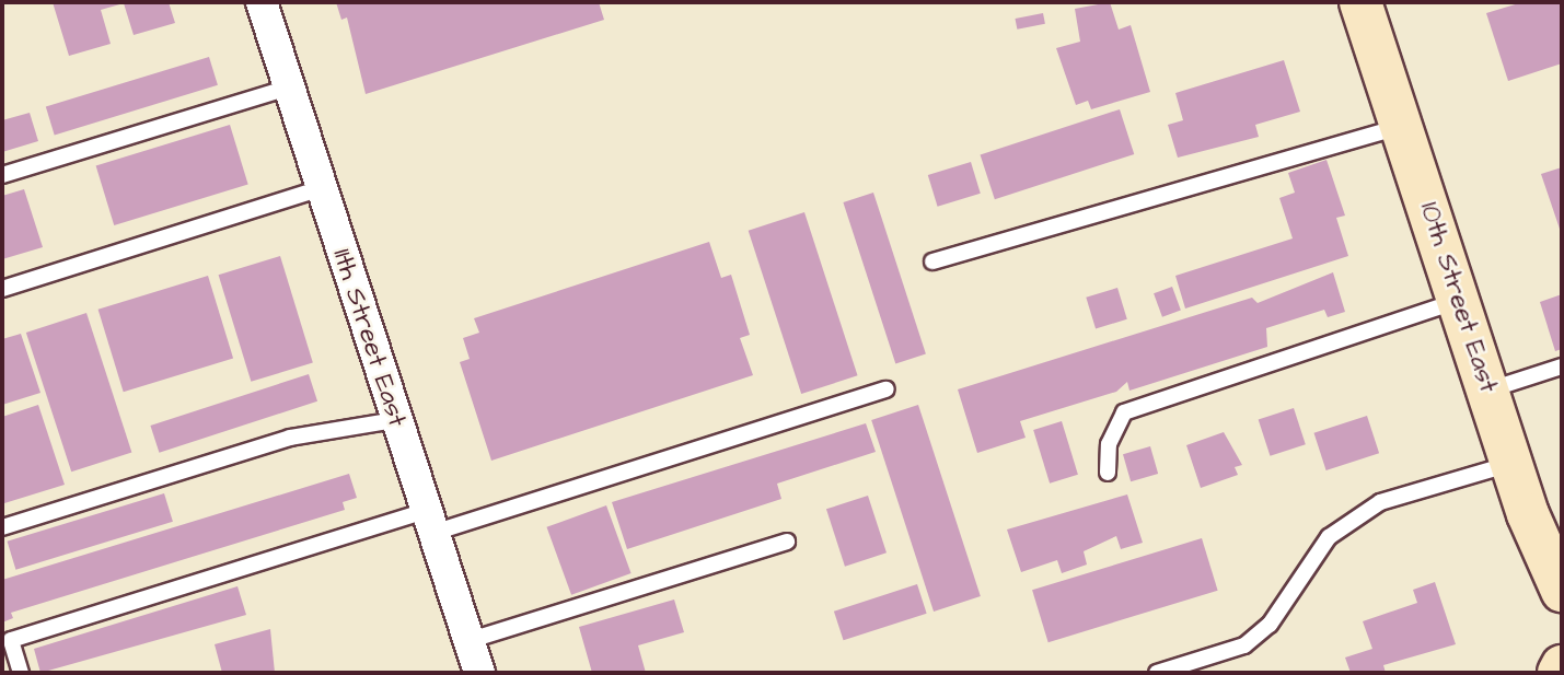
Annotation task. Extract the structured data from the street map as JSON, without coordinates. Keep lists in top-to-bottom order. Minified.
{"streets":{"main road":["10th Street East"],"street":["11th Street East"]}}
